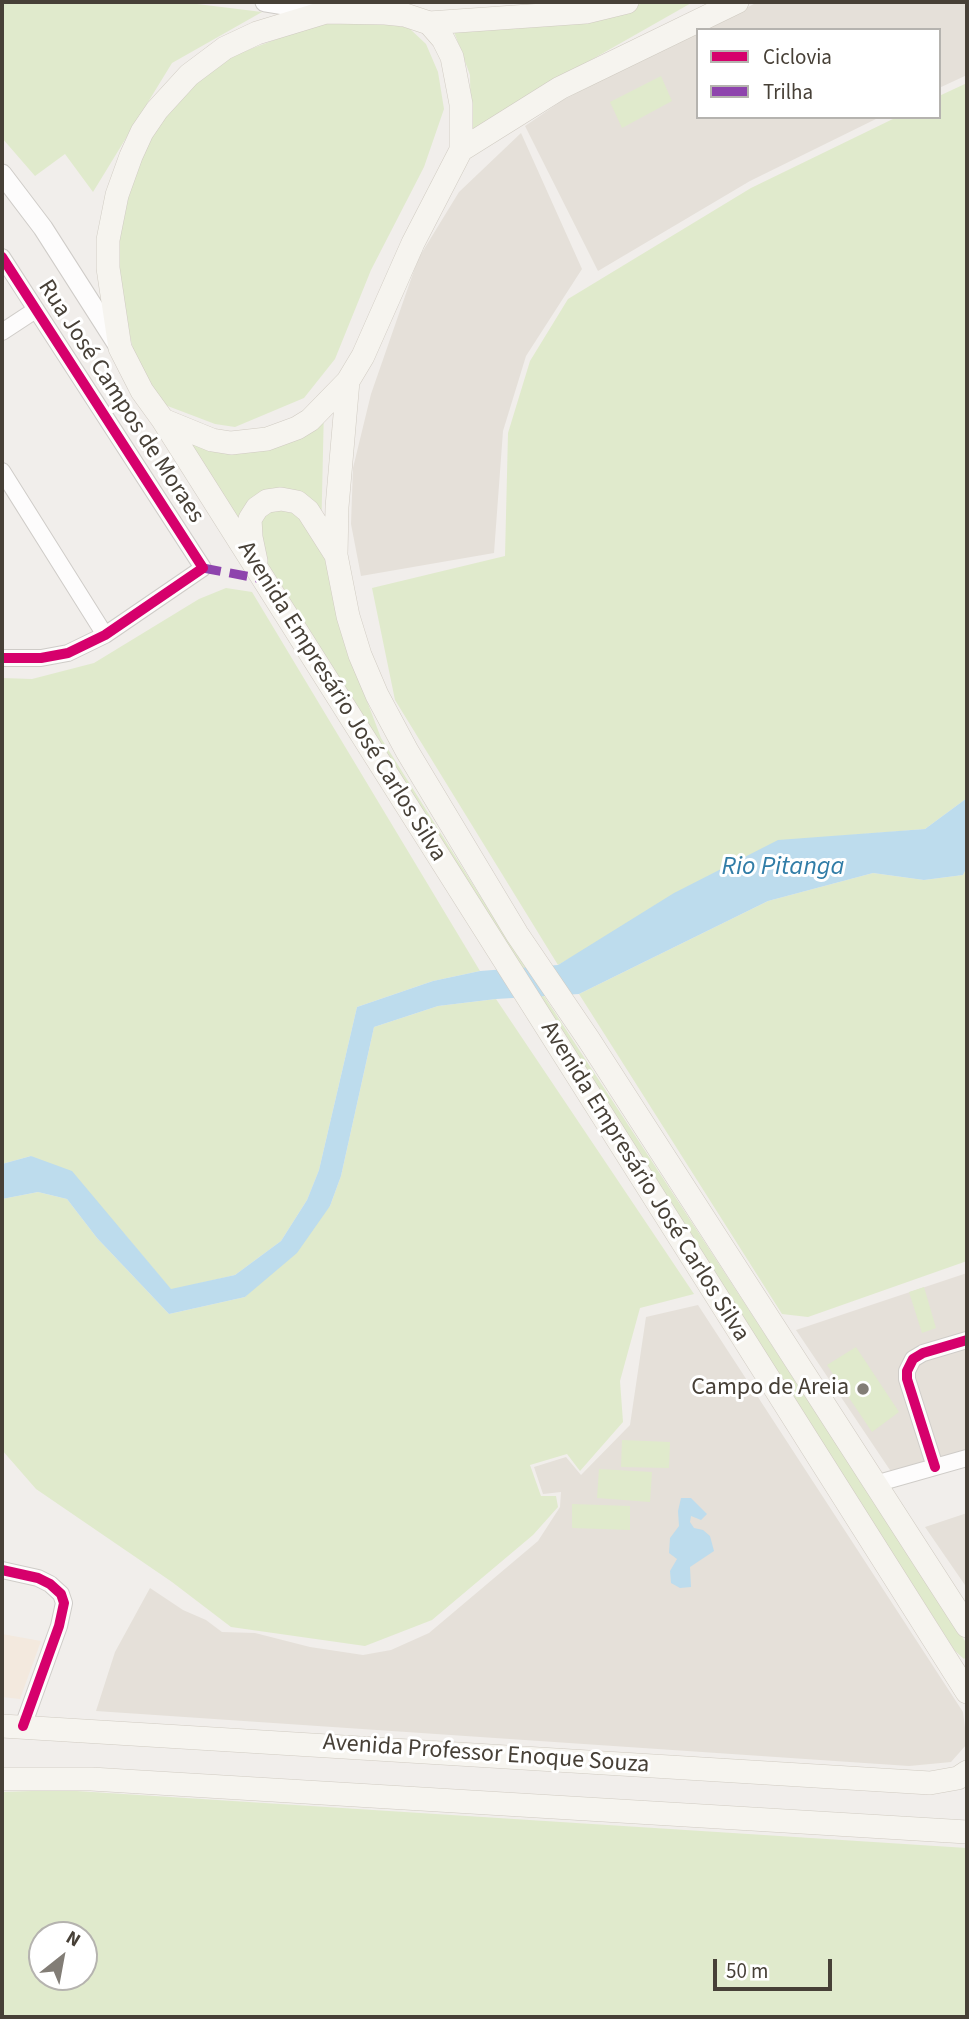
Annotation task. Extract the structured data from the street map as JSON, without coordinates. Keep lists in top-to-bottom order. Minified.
{"streets":{"main road":["Avenida Empresário José Carlos Silva","Avenida Professor Enoque Souza"],"street":["Rua José Campos de Moraes"]},"water":["Rio Pitanga"],"places":["Campo de Areia"],"legend":["Ciclovia","Trilha"],"scale_bar":"50 m","north":"top right"}
